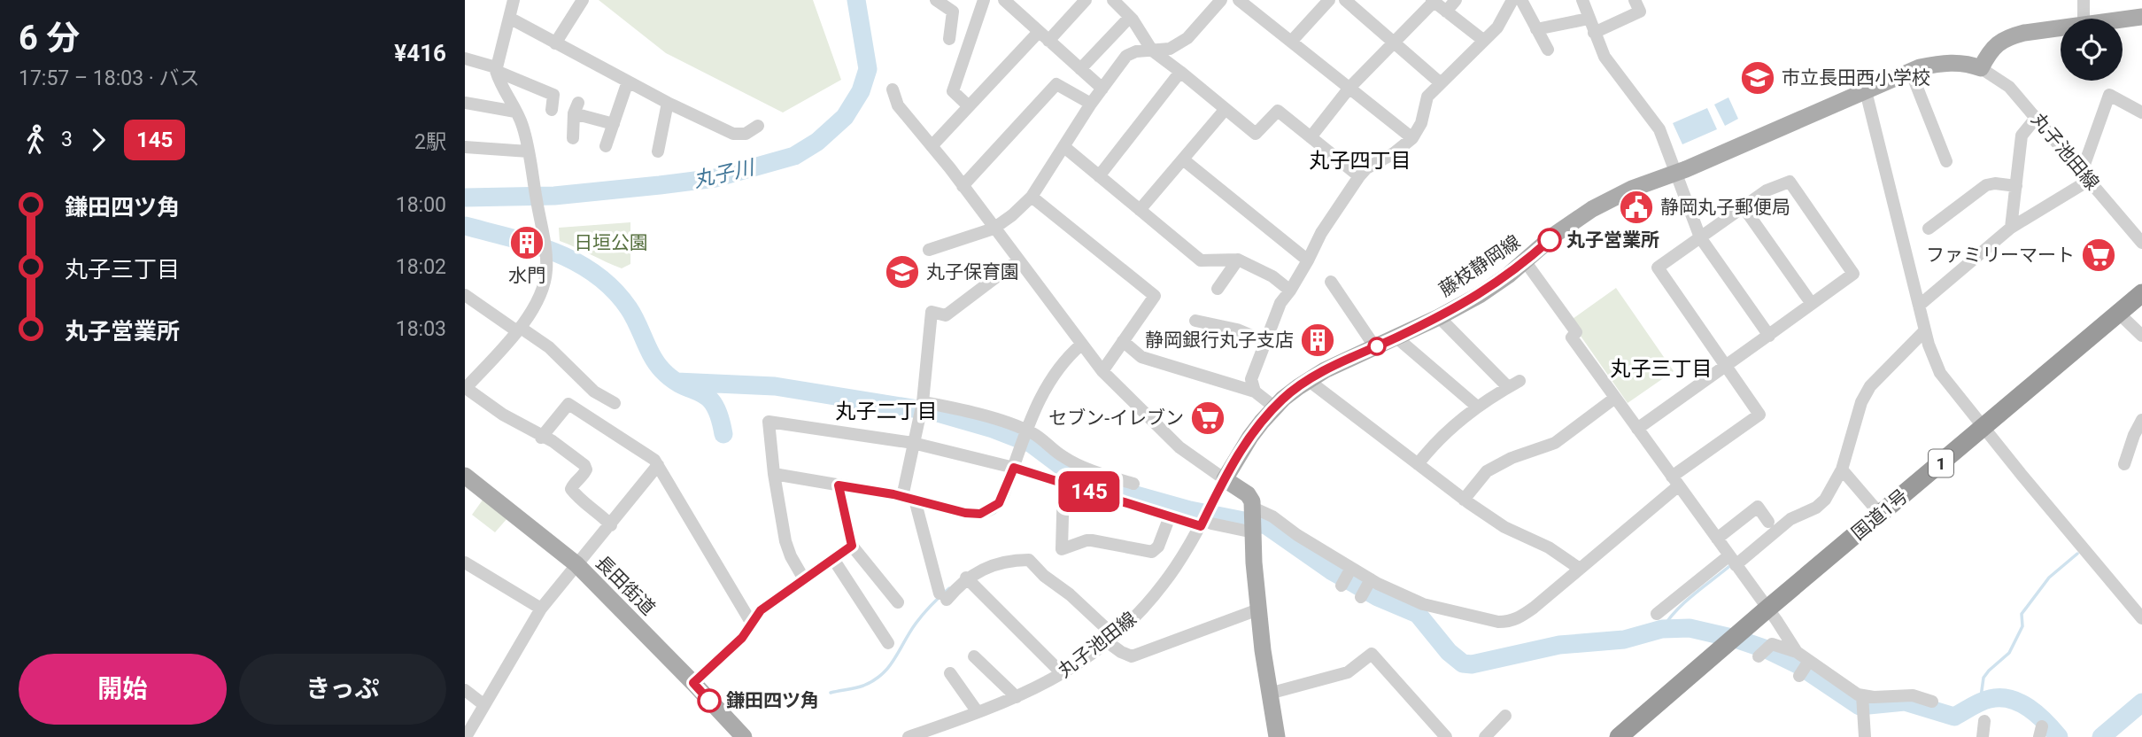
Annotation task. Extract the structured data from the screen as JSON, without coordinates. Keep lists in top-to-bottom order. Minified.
{"streets":{"highway":["1","国道1号"],"main road":["藤枝静岡線","長田街道"],"street":["丸子池田線"]},"crossings":[["丸子池田線","藤枝静岡線"]],"districts":["丸子四丁目","丸子三丁目","丸子二丁目"],"water":["丸子川"],"parks":["日垣公園"],"places":{"school or university":["市立長田西小学校","丸子保育園"],"public building":["静岡丸子郵便局"],"other":["丸子営業所","鎌田四ツ角"],"building":["水門","静岡銀行丸子支店"],"supermarket":["ファミリーマート","セブン-イレブン"]},"lines":["bus line 145"],"page":{"heading":["6 分","17:57 – 18:03 · バス","¥416"],"on_map":"145","legs":["3","145","2駅"],"list":[{"name":"鎌田四ツ角","value":"18:00"},{"name":"丸子三丁目","value":"18:02"},{"name":"丸子営業所","value":"18:03"}],"buttons":["開始","きっぷ"]}}
